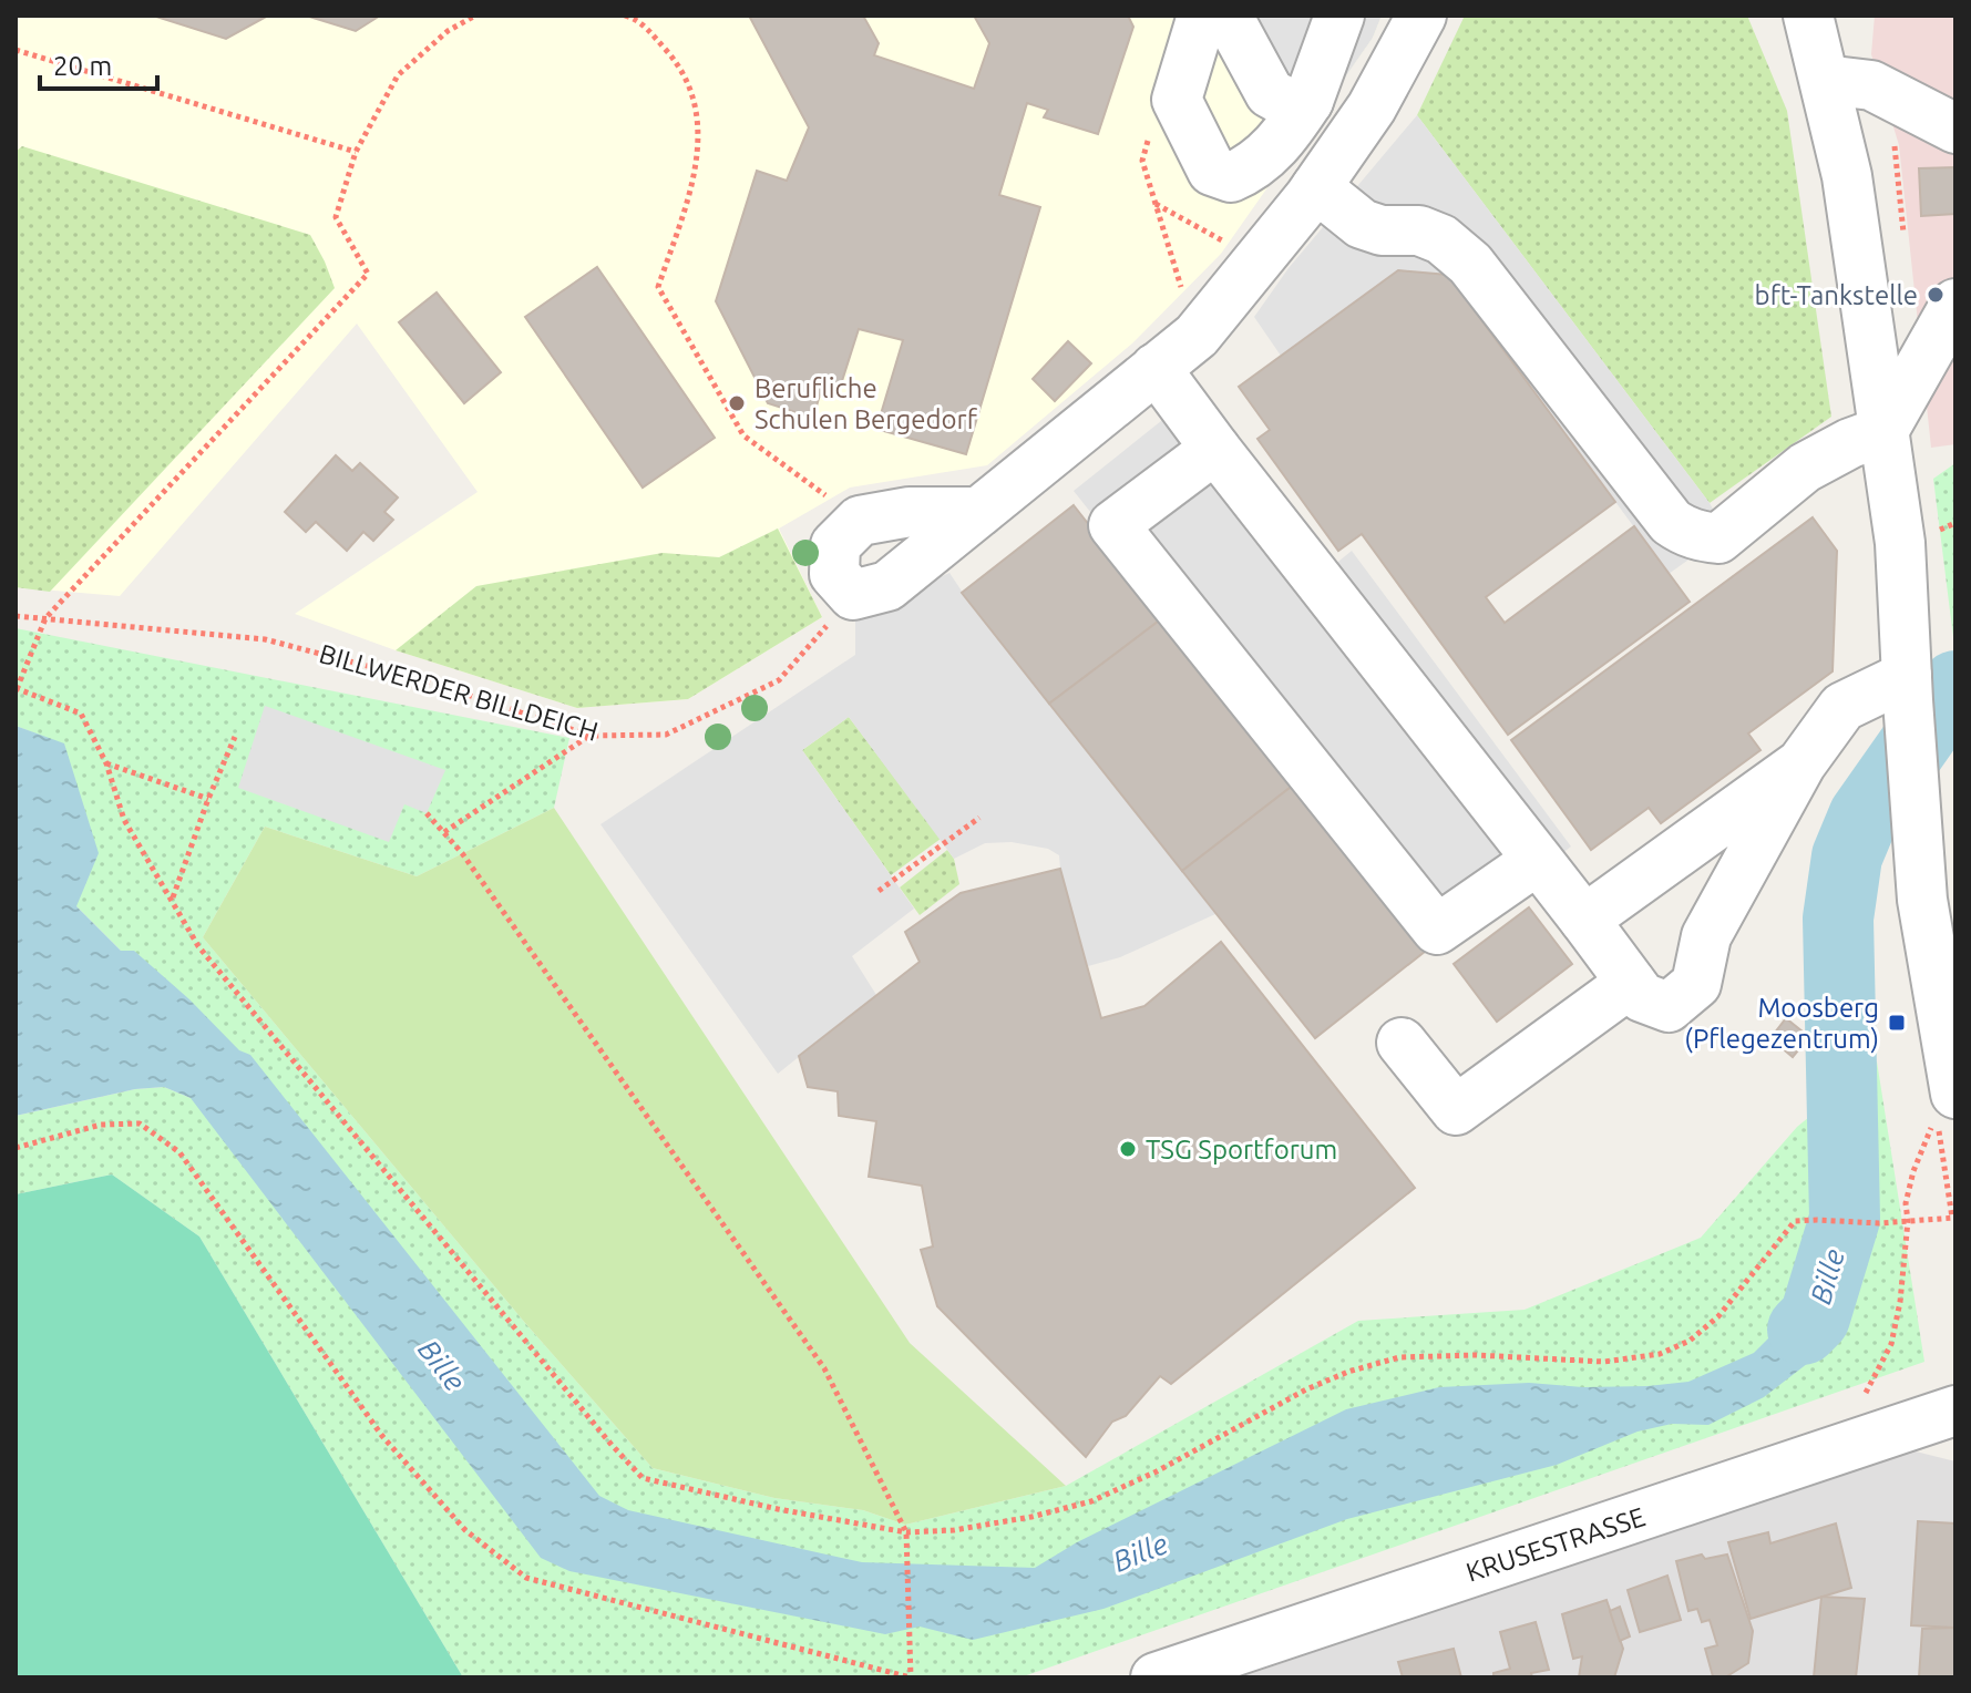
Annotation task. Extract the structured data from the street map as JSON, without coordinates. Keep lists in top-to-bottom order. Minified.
{"streets":{"street":["KRUSESTRASSE"],"path":["BILLWERDER BILLDEICH"]},"water":["Bille"],"places":{"other":["bft-Tankstelle","Berufliche Schulen Bergedorf","TSG Sportforum"],"transit":["Moosberg (Pflegezentrum)"]},"scale_bar":"20 m"}
